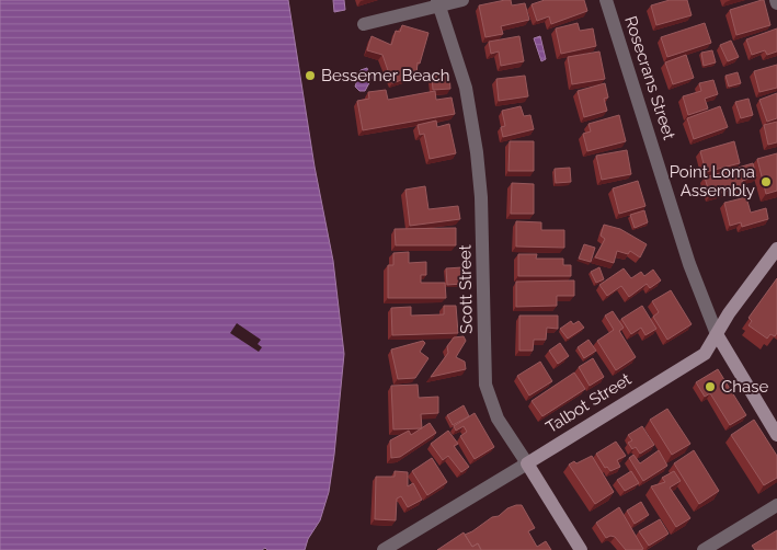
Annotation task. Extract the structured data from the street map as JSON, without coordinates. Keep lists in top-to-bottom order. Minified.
{"streets":{"main road":["Rosecrans Street","Scott Street","Talbot Street"]},"crossings":[["Rosecrans Street","Talbot Street"],["Scott Street","Talbot Street"]],"places":["Bessemer Beach","Point Loma Assembly","Chase"]}
